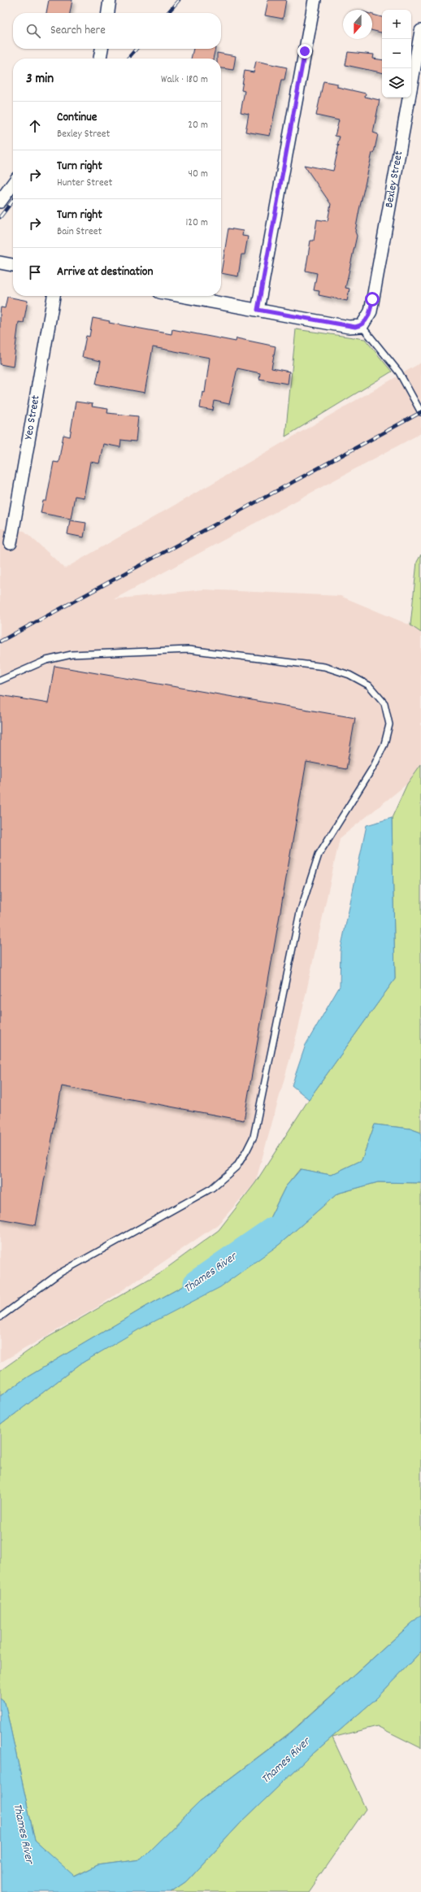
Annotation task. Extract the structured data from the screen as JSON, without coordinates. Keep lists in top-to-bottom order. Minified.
{"streets":{"street":["Bexley Street","Yeo Street"]},"water":["Thames River"],"north":"bottom","page":{"map_buttons":["+","−"],"search":"Search here","heading":["3 min","Walk · 180 m"],"list":[["Continue","Bexley Street","20 m"],["Turn right","Hunter Street","40 m"],["Turn right","Bain Street","120 m"],"Arrive at destination"]}}
